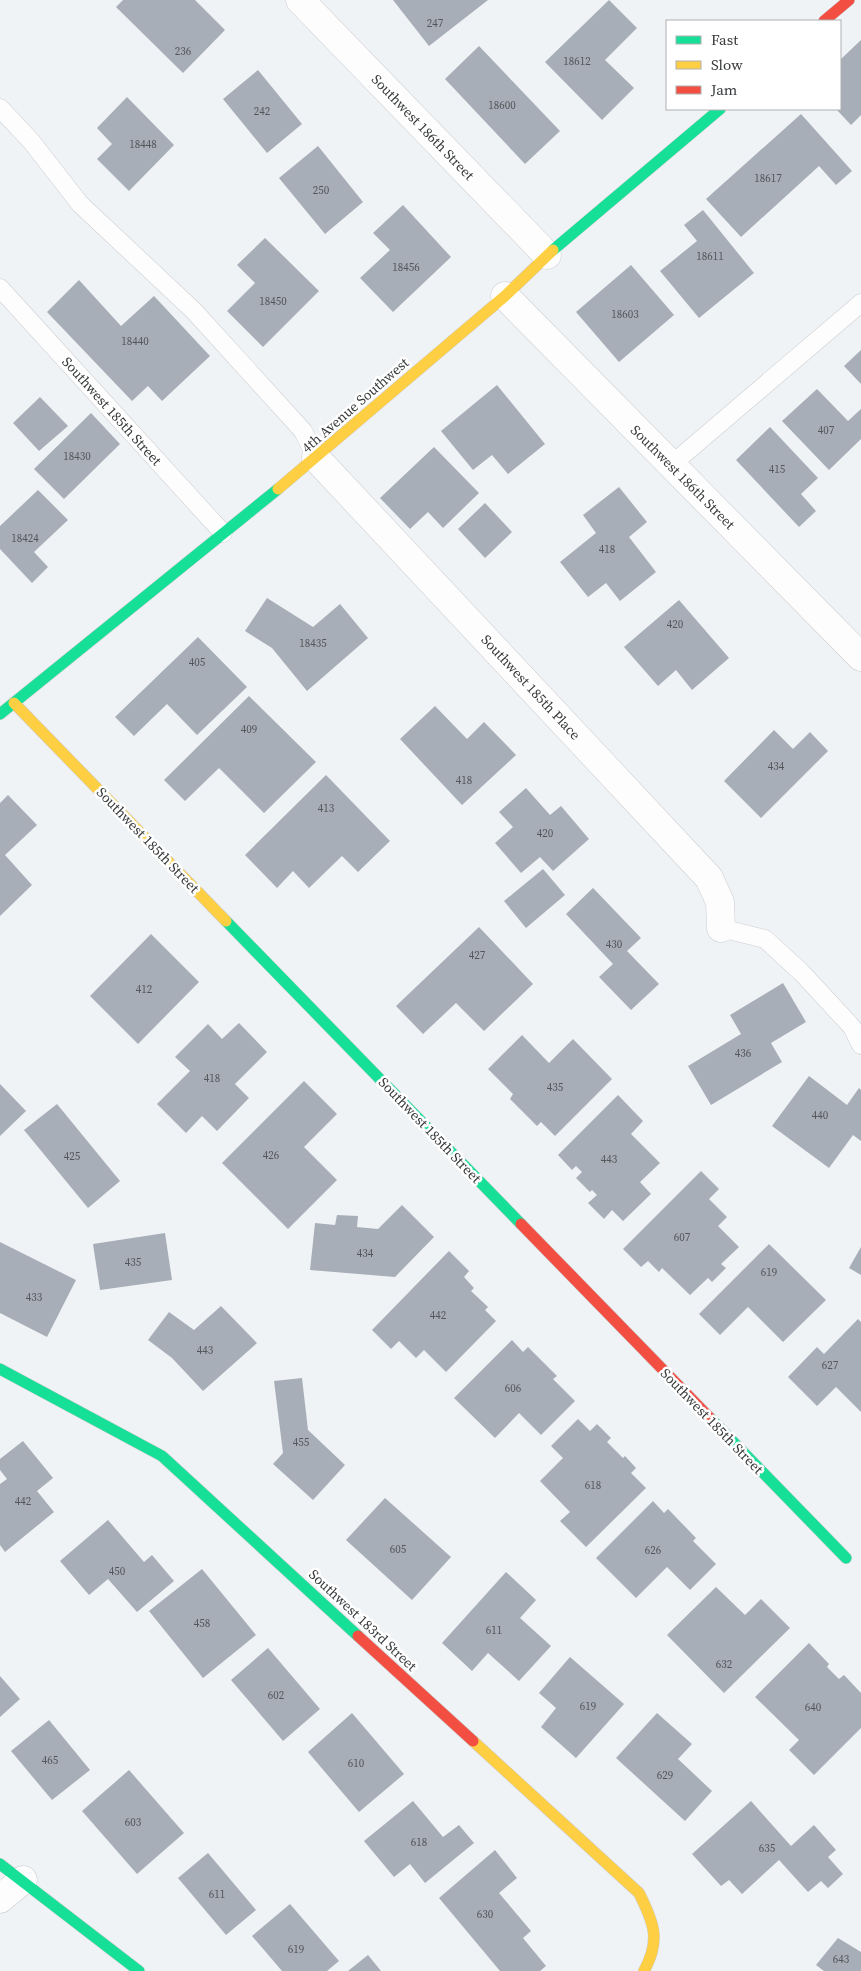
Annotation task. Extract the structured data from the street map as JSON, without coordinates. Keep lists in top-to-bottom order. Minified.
{"streets":{"street":["Southwest 186th Street","4th Avenue Southwest","Southwest 185th Street","Southwest 185th Place","Southwest 183rd Street"]},"crossings":[["Southwest 186th Street","4th Avenue Southwest"],["4th Avenue Southwest","Southwest 185th Street"],["4th Avenue Southwest","Southwest 185th Place"]],"house_numbers":["247","236","18612","18600","242","18448","18617","250","18611","18456","18450","18603","18440","407","18430","415","18424","418","420","18435","405","409","434","418","413","420","430","427","412","436","418","435","440","426","425","443","607","434","435","619","433","442","443","627","606","455","618","442","605","626","450","458","611","632","602","619","640","465","610","629","603","618","635","611","630","619","643"],"legend":["Fast","Slow","Jam"]}
